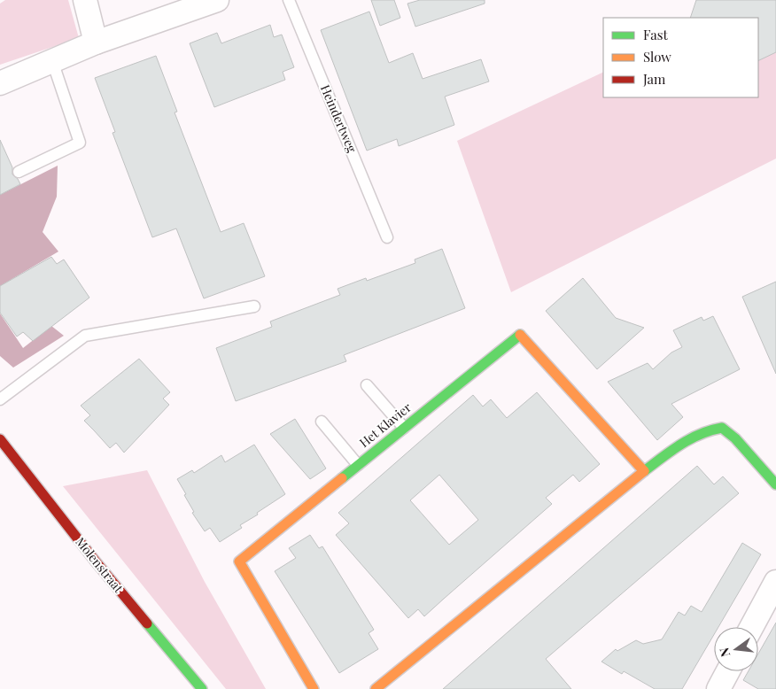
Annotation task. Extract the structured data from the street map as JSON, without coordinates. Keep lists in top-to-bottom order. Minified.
{"streets":{"street":["Het Klavier","Molenstraat"],"lane":["Heindertweg"]},"legend":["Fast","Slow","Jam"],"north":"left"}
